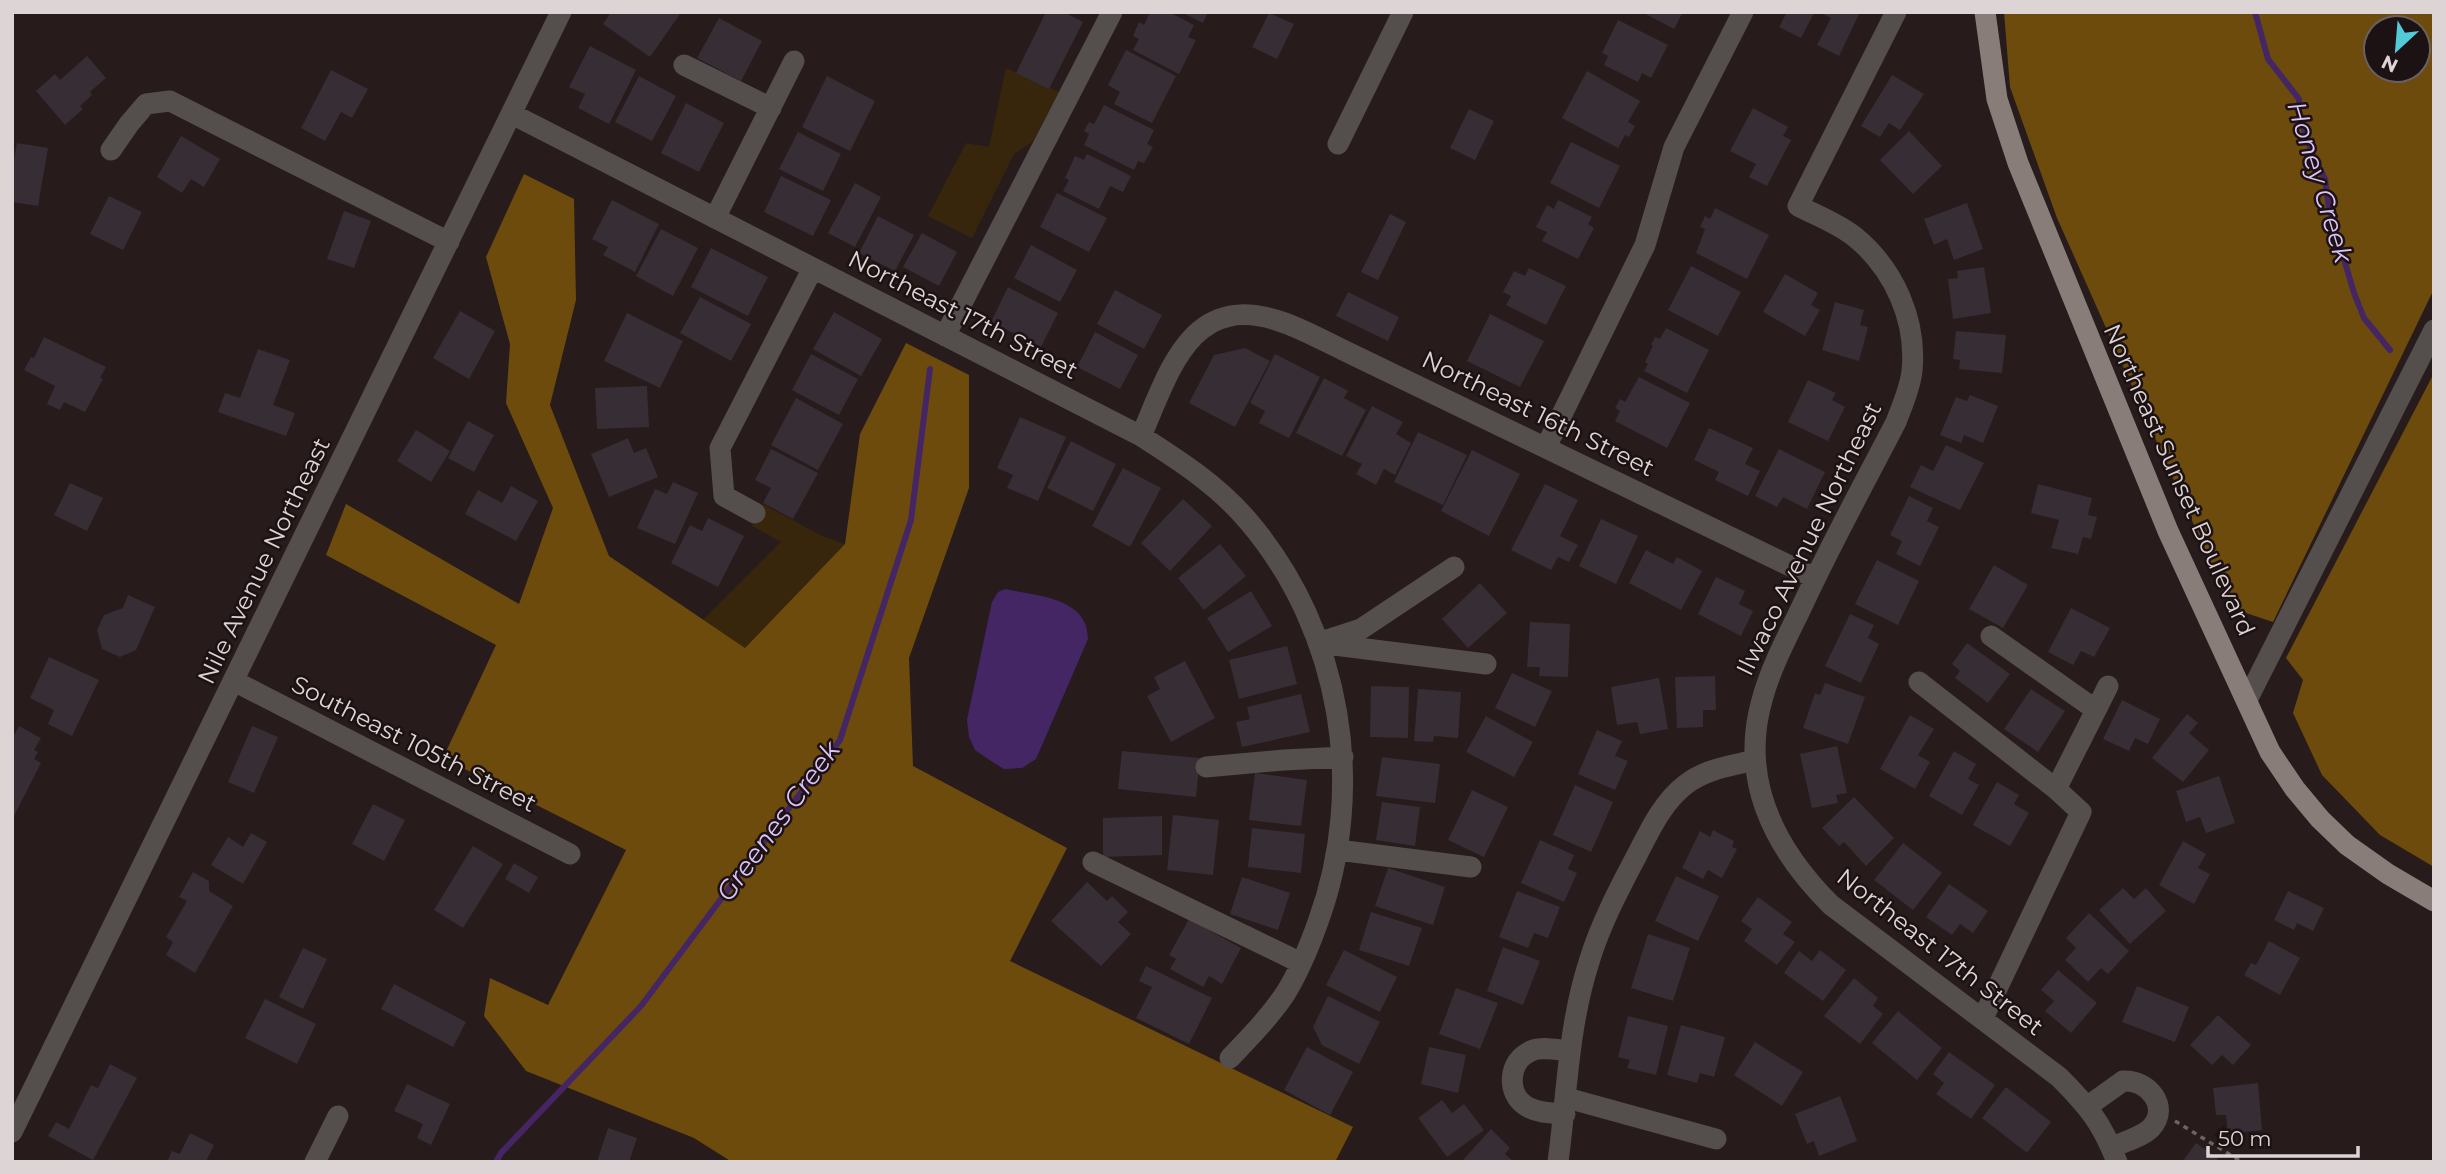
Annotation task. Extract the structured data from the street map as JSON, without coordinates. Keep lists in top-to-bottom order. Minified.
{"streets":{"main road":["Northeast Sunset Boulevard"],"street":["Northeast 17th Street","Northeast 16th Street","Ilwaco Avenue Northeast","Nile Avenue Northeast","Southeast 105th Street"]},"crossings":[["Northeast 17th Street","Northeast 16th Street"],["Northeast 17th Street","Ilwaco Avenue Northeast"],["Northeast 17th Street","Nile Avenue Northeast"],["Northeast 16th Street","Ilwaco Avenue Northeast"],["Nile Avenue Northeast","Southeast 105th Street"]],"water":["Honey Creek","Greenes Creek"],"scale_bar":"50 m","north":"bottom left"}
